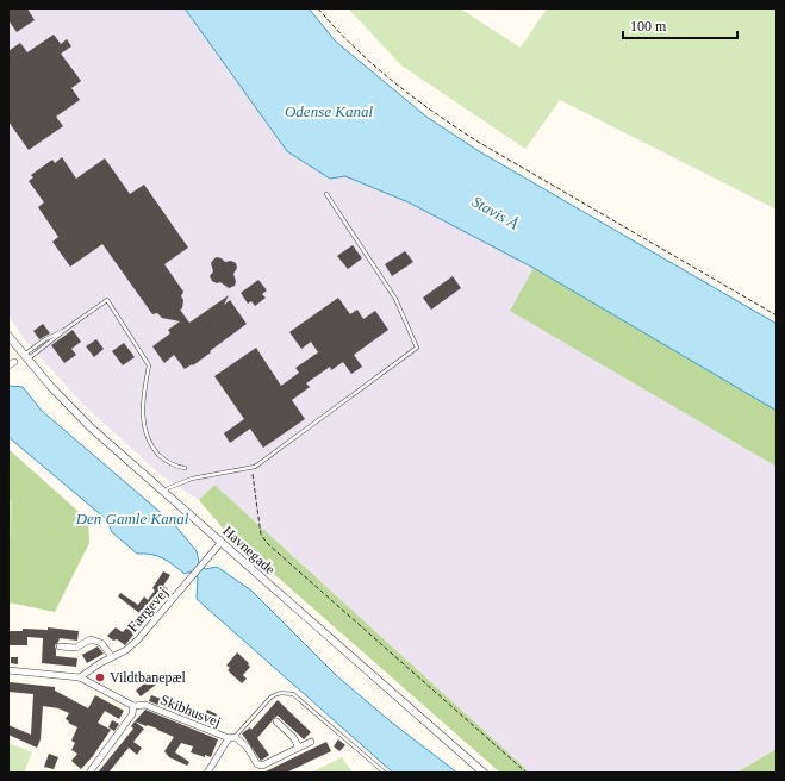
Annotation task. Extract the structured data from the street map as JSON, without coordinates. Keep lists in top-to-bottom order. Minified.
{"streets":{"street":["Havnegade","Færgevej","Skibhusvej"]},"crossings":[["Havnegade","Færgevej"],["Færgevej","Skibhusvej"]],"water":["Odense Kanal","Stavis Å","Den Gamle Kanal"],"places":["Vildtbanepæl"],"scale_bar":"100 m"}
